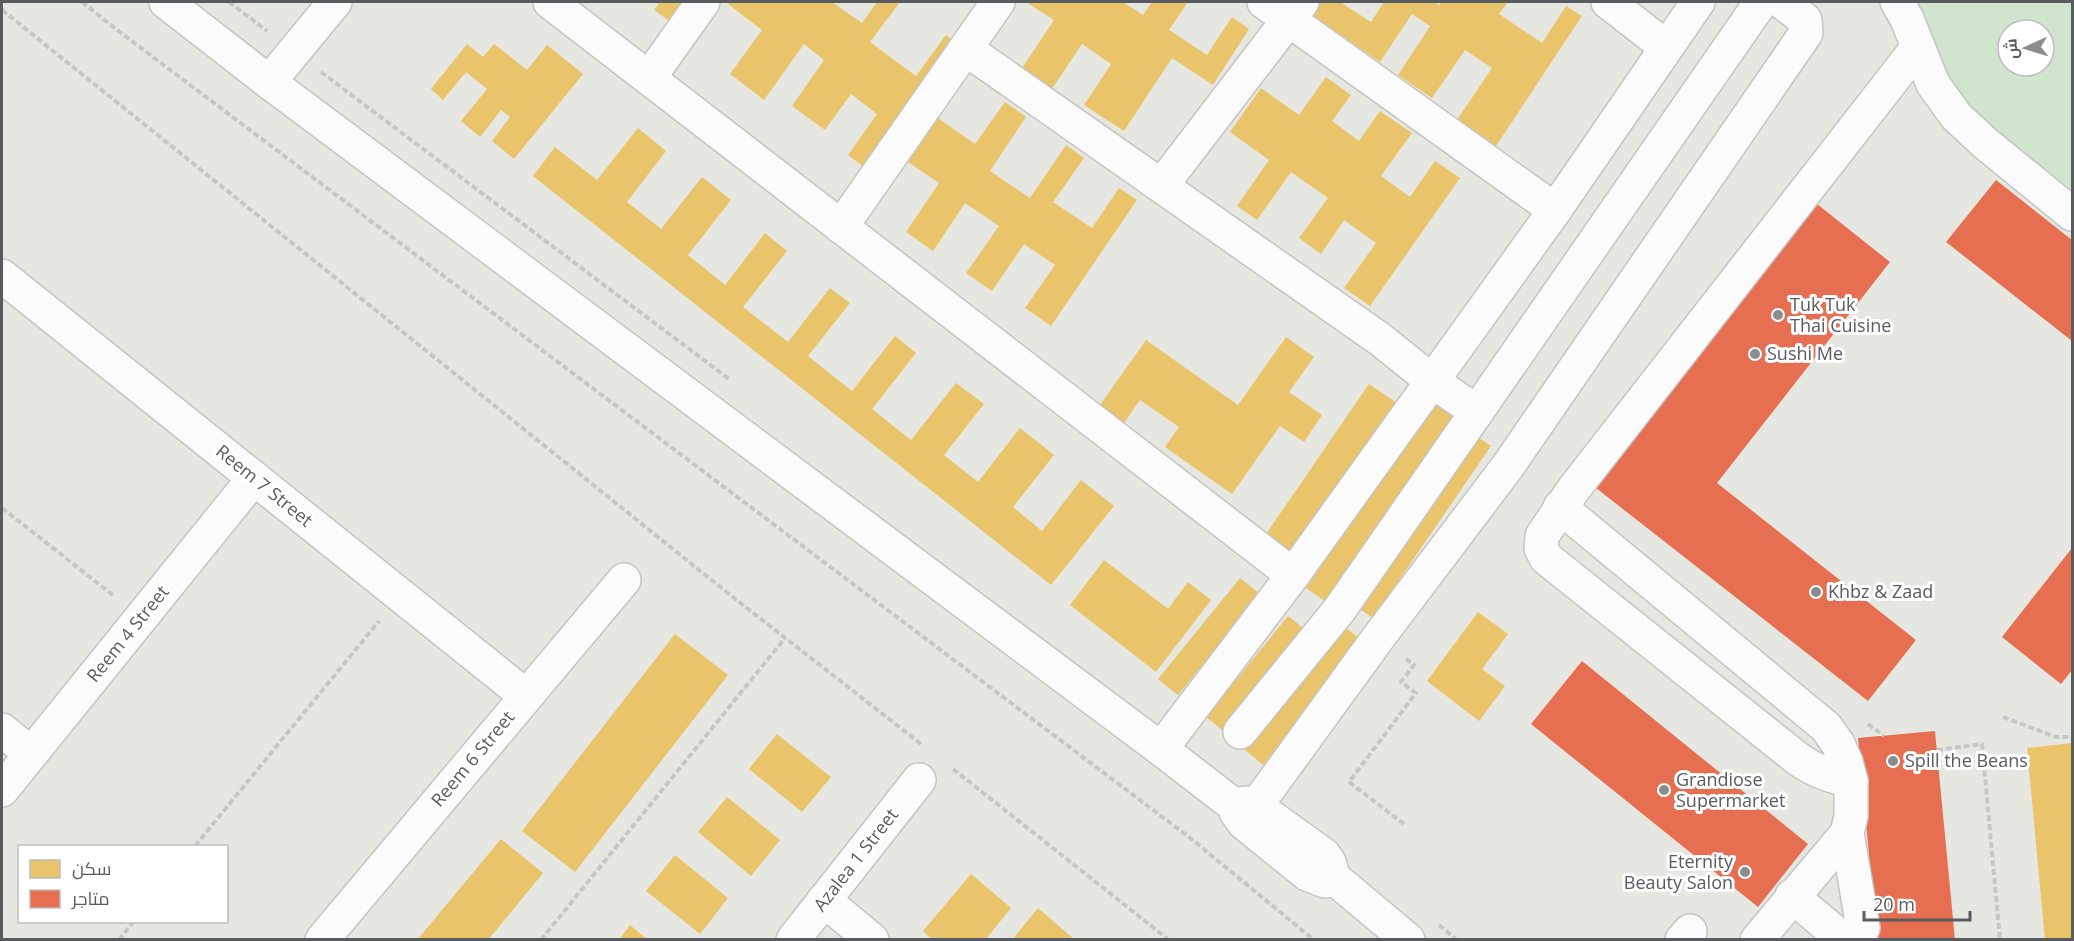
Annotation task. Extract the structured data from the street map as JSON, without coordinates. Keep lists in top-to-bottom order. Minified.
{"streets":{"street":["Reem 7 Street","Reem 4 Street","Reem 6 Street","Azalea 1 Street"]},"crossings":[["Reem 7 Street","Reem 4 Street"],["Reem 7 Street","Reem 6 Street"]],"places":["Tuk Tuk Thai Cuisine","Sushi Me","Khbz & Zaad","Spill the Beans","Grandiose Supermarket","Eternity Beauty Salon"],"legend":["سكن","متاجر"],"scale_bar":"20 m","north":"left"}
